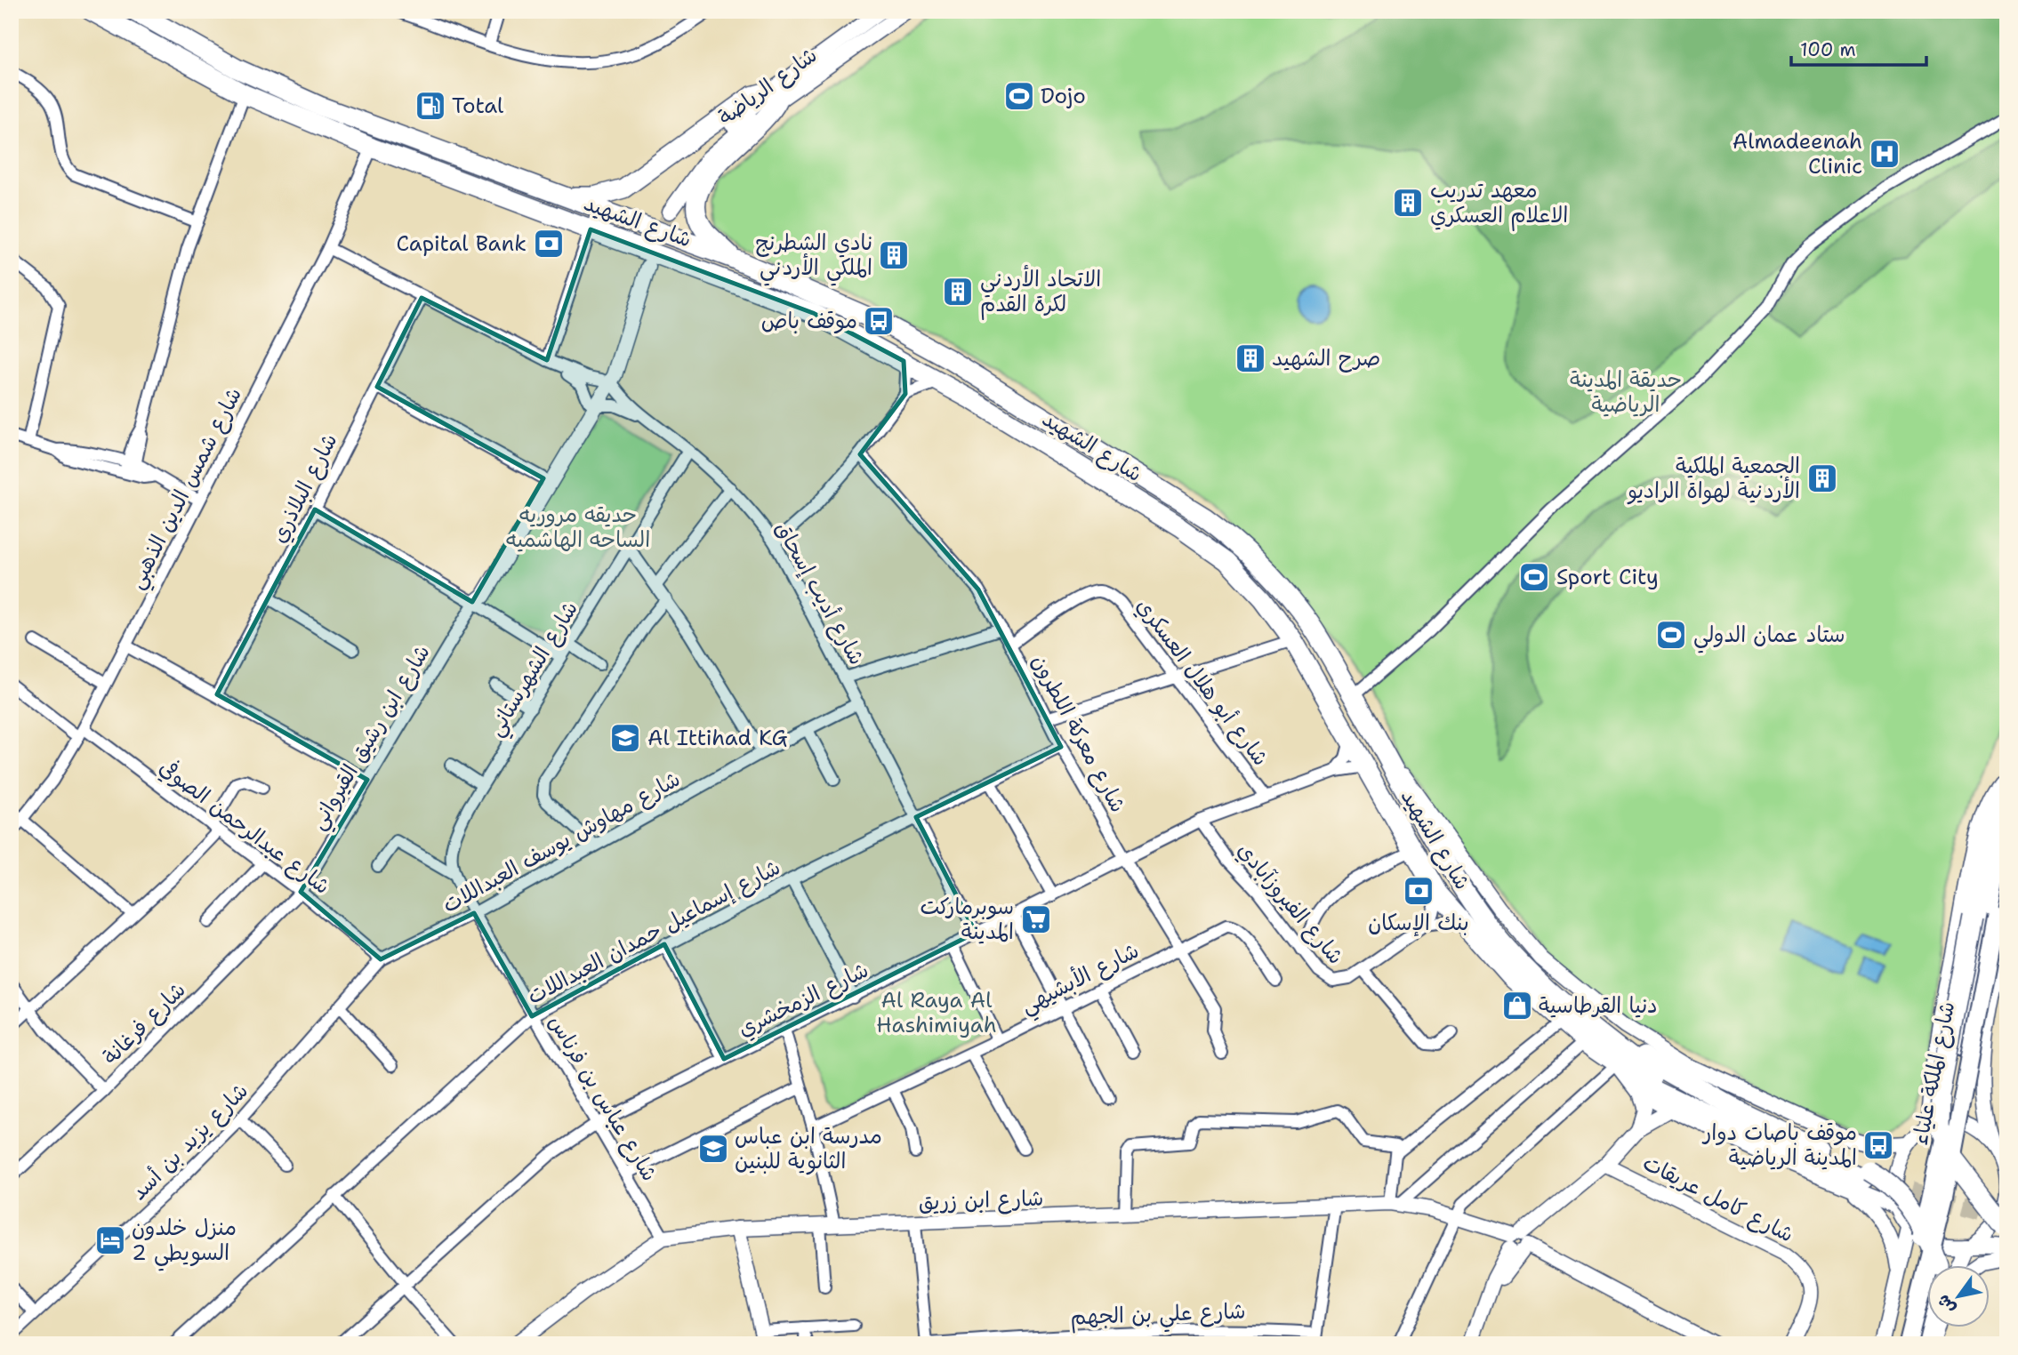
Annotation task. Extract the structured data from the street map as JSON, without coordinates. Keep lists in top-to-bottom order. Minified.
{"streets":{"highway":["شارع الشهيد"],"main road":["شارع الرياضة","شارع ابن رشيق القيرواني","شارع الملكة علياء","شارع كامل عريقات","شارع ابن زريق"],"street":["شارع شمس الدين الذهبي","شارع البلاذري","شارع أديب إسحاق","شارع الشهرستاني","شارع أبو هلال العسكري","شارع معركة اللطرون","شارع عبدالرحمن الصوفي","شارع مهاوش يوسف العبداللات","شارع الفيروزآبادي","شارع إسماعيل حمدان العبداللات","شارع الأبشيهي","شارع الزمخشري","شارع فرغانة","شارع عباس بن فرناس","شارع يزيد بن أسد","شارع علي بن الجهم"]},"crossings":[["شارع الشهيد","شارع شمس الدين الذهبي"],["شارع الشهيد","شارع الزمخشري"],["شارع شمس الدين الذهبي","شارع أديب إسحاق"],["شارع شمس الدين الذهبي","شارع عبدالرحمن الصوفي"],["شارع البلاذري","شارع أديب إسحاق"],["شارع أديب إسحاق","شارع الشهرستاني"],["شارع أديب إسحاق","شارع ابن رشيق القيرواني"],["شارع أديب إسحاق","شارع مهاوش يوسف العبداللات"],["شارع أديب إسحاق","شارع إسماعيل حمدان العبداللات"],["شارع أديب إسحاق","شارع الزمخشري"],["شارع الشهرستاني","شارع مهاوش يوسف العبداللات"],["شارع الشهرستاني","شارع عباس بن فرناس"],["شارع أبو هلال العسكري","شارع معركة اللطرون"],["شارع أبو هلال العسكري","شارع الزمخشري"],["شارع معركة اللطرون","شارع إسماعيل حمدان العبداللات"],["شارع معركة اللطرون","شارع الأبشيهي"],["شارع معركة اللطرون","شارع الزمخشري"],["شارع ابن رشيق القيرواني","شارع عبدالرحمن الصوفي"],["شارع ابن رشيق القيرواني","شارع فرغانة"],["شارع عبدالرحمن الصوفي","شارع مهاوش يوسف العبداللات"],["شارع عبدالرحمن الصوفي","شارع فرغانة"],["شارع عبدالرحمن الصوفي","شارع يزيد بن أسد"],["شارع مهاوش يوسف العبداللات","شارع عباس بن فرناس"],["شارع مهاوش يوسف العبداللات","شارع يزيد بن أسد"],["شارع الفيروزآبادي","شارع الزمخشري"],["شارع إسماعيل حمدان العبداللات","شارع عباس بن فرناس"],["شارع الزمخشري","شارع عباس بن فرناس"],["شارع عباس بن فرناس","شارع ابن زريق"]],"parks":["حديقة المدينة الرياضية","حديقه مروريه الساحه الهاشميه","Al Raya Al Hashimiyah"],"places":{"sports":["Dojo","Sport City","ستاد عمان الدولي"],"fuel station":["Total"],"hospital":["Almadeenah Clinic"],"building":["معهد تدريب الاعلام العسكري","نادي الشطرنج الملكي الأردني","الاتحاد الأردني لكرة القدم","صرح الشهيد","الجمعية الملكية الأردنية لهواة الراديو"],"bank":["Capital Bank","بنك الإسكان"],"bus stop":["موقف باص","موقف باصات دوار المدينة الرياضية"],"school or university":["Al Ittihad KG","مدرسة ابن عباس الثانوية للبنين"],"supermarket":["سوبرماركت المدينة"],"shop":["دنيا القرطاسية"],"hotel":["منزل خلدون السويطي 2"]},"scale_bar":"100 m","north":"bottom left"}
